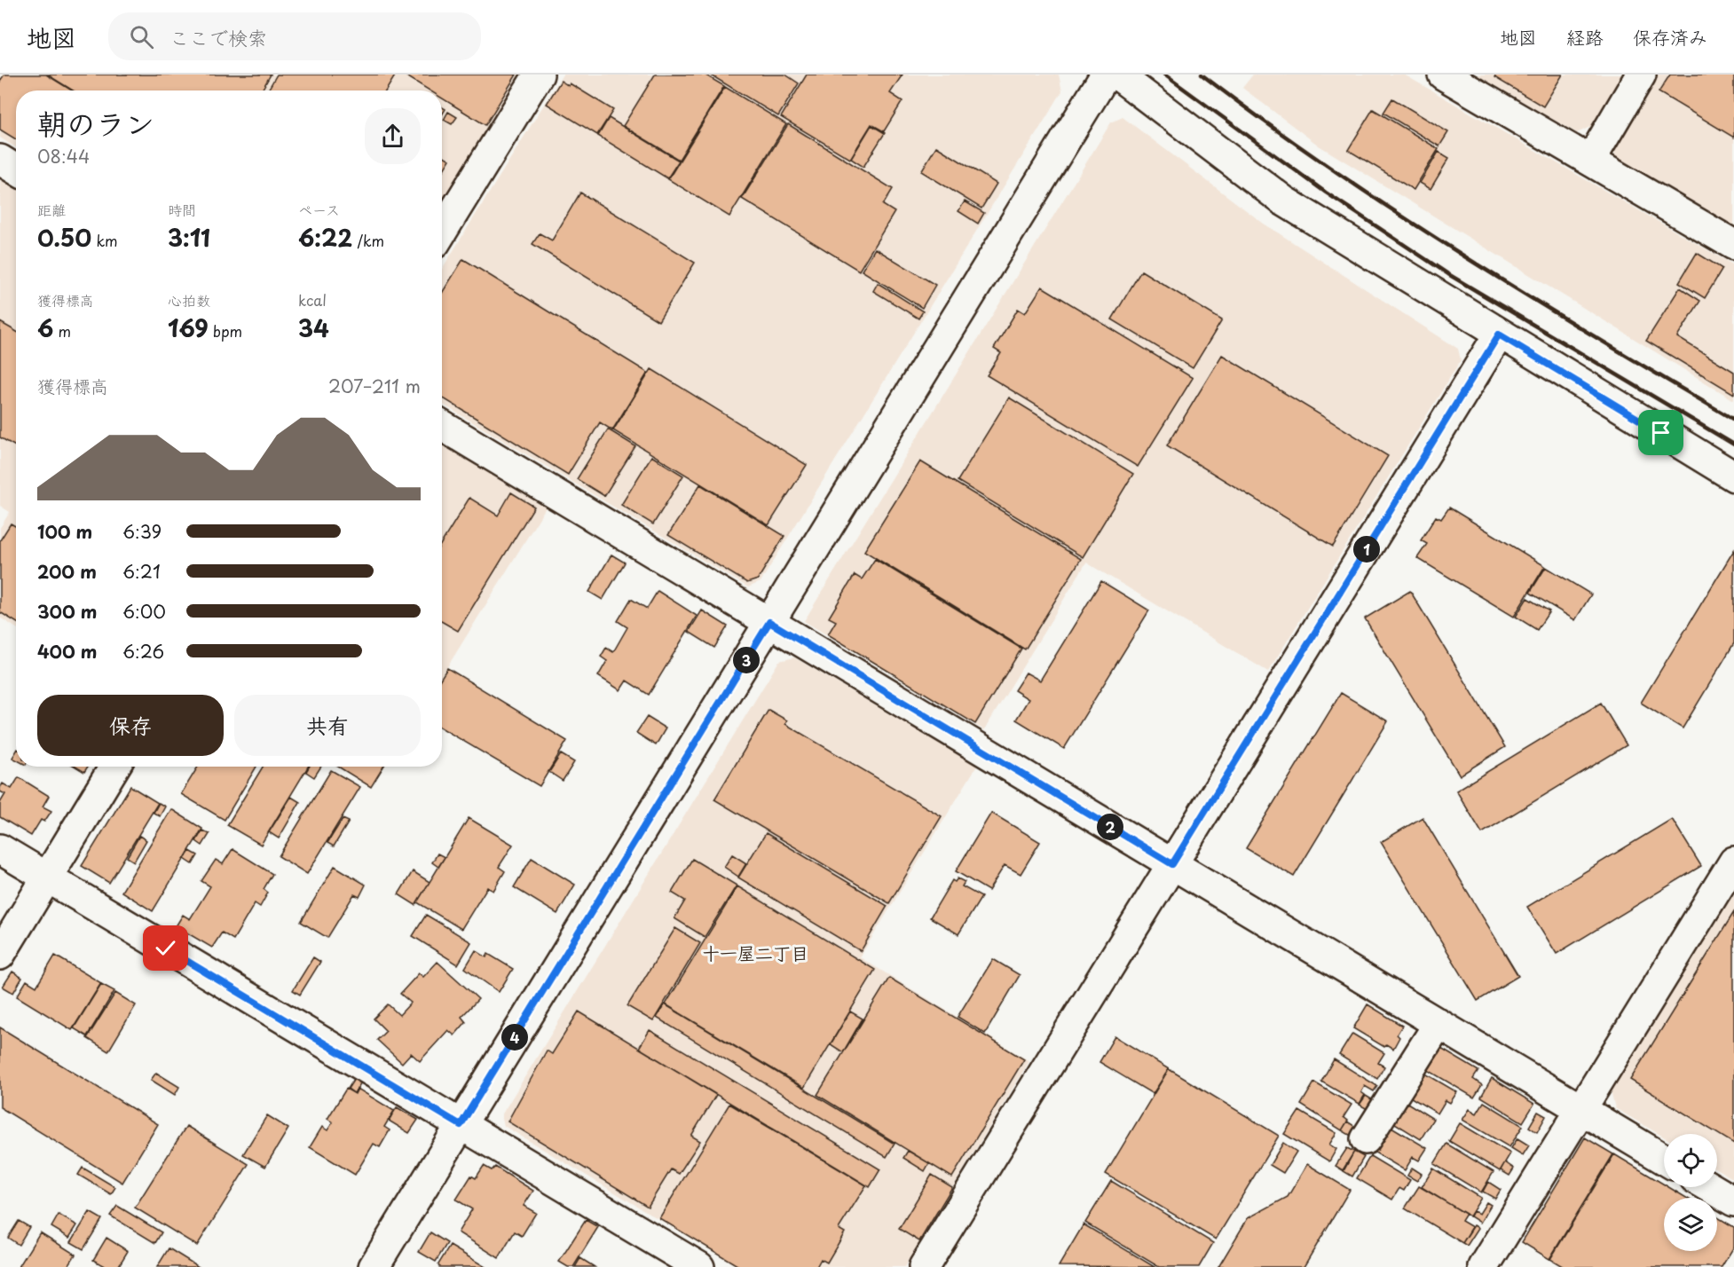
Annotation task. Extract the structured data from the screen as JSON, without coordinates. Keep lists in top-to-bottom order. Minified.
{"districts":["十一屋二丁目"],"page":{"header":"地図","search":"ここで検索","nav":["地図","経路","保存済み"],"heading":["朝のラン","08:44"],"stats":[["距離","0.50 km"],["時間","3:11"],["ペース","6:22 /km"],["獲得標高","6 m"],["心拍数","169 bpm"],["kcal","34"]],"chart":["獲得標高","207–211 m"],"list":[{"name":"100 m","note":"6:39"},{"name":"200 m","note":"6:21"},{"name":"300 m","note":"6:00"},{"name":"400 m","note":"6:26"}],"pins":["1","3","2","4"],"buttons":["保存","共有"]}}
